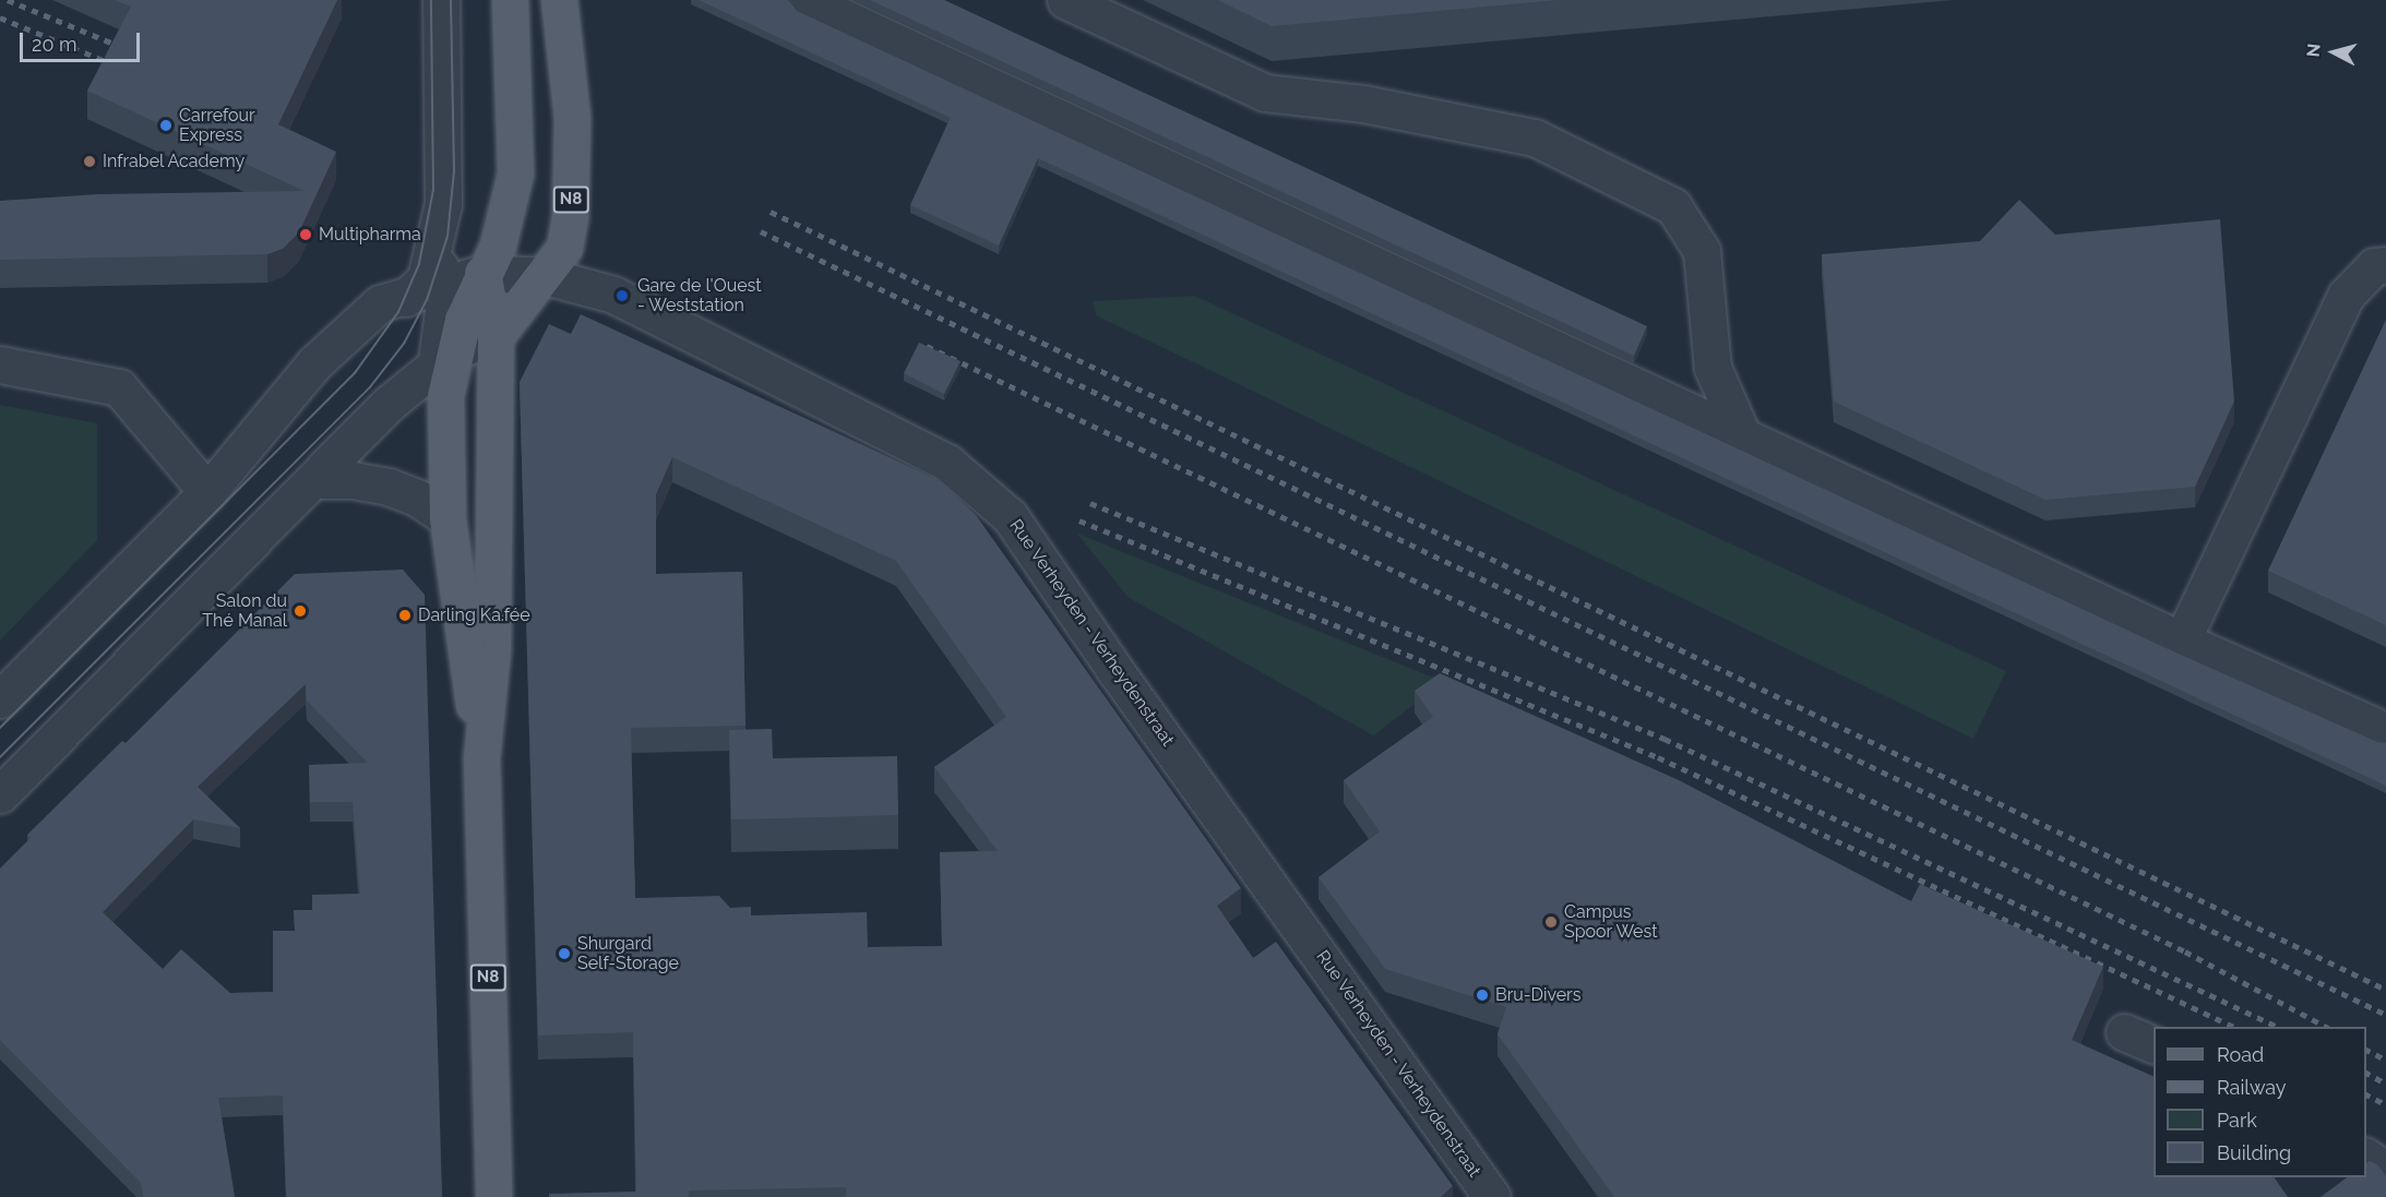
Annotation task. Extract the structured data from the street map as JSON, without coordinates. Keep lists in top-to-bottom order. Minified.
{"streets":{"main road":["N8"],"street":["Rue Verheyden - Verheydenstraat"]},"crossings":[["N8","Rue Verheyden - Verheydenstraat"]],"places":["Carrefour Express","Infrabel Academy","Multipharma","Gare de l'Ouest - Weststation","Salon du Thé Manal","Darling Ka.fée","Campus Spoor West","Shurgard Self-Storage","Bru-Divers"],"legend":["Road","Railway","Park","Building"],"scale_bar":"20 m","north":"left"}
